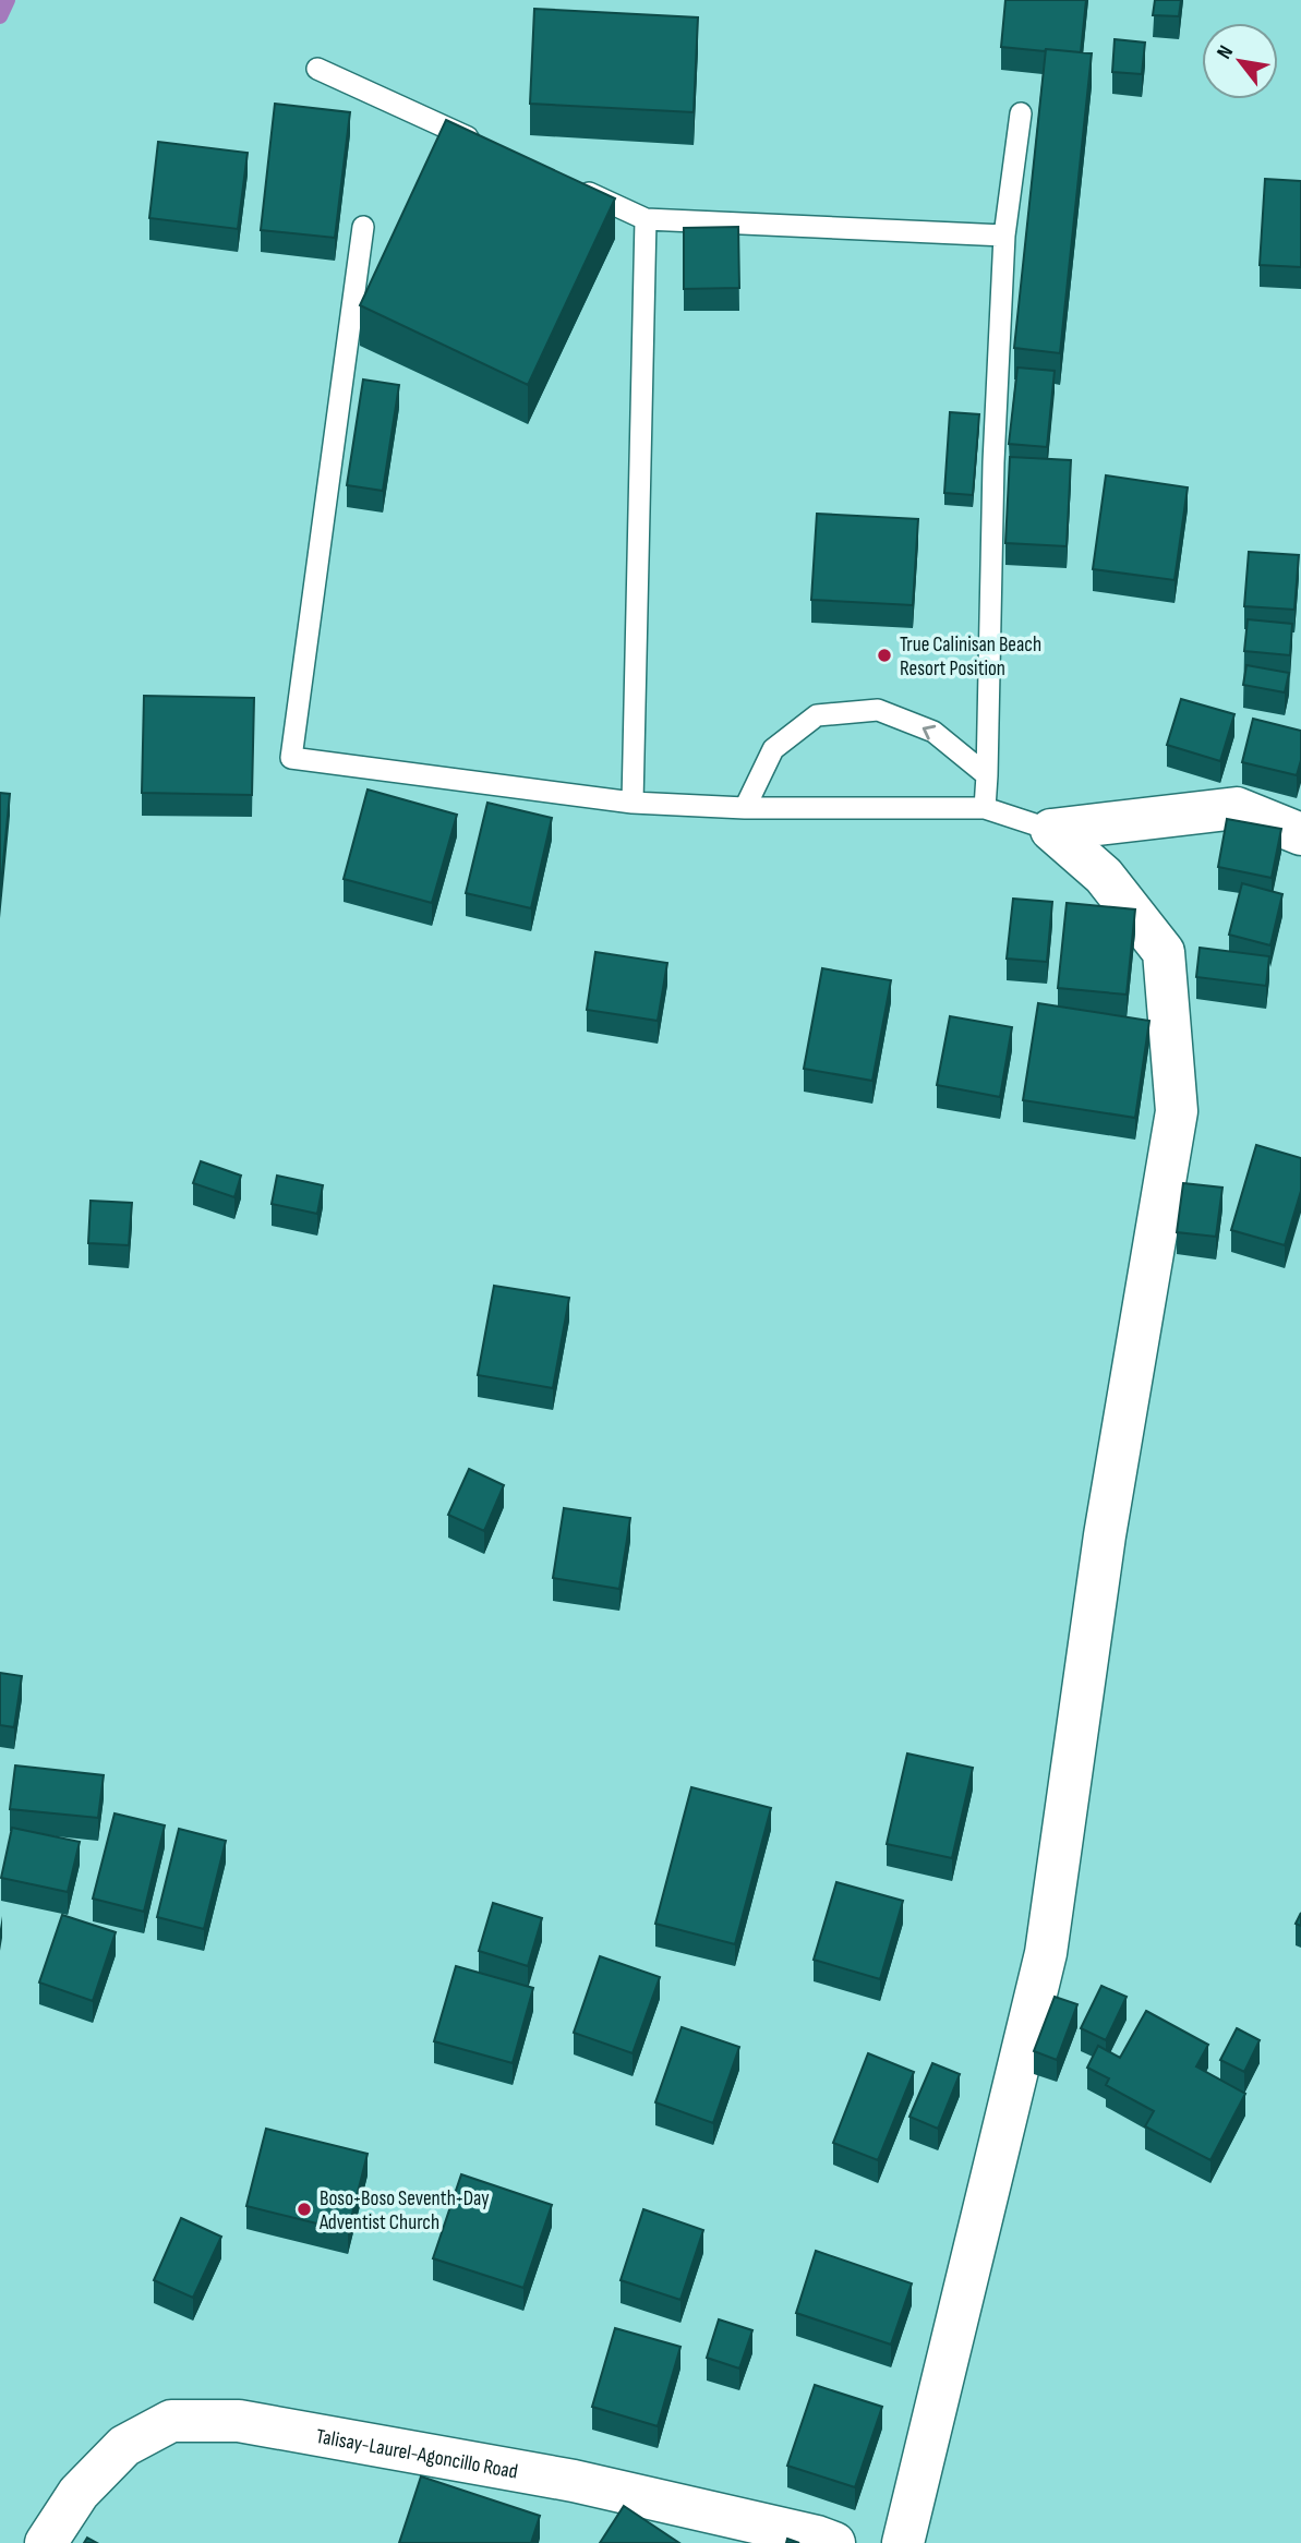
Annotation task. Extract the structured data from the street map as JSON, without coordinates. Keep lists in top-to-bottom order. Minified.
{"streets":{"street":["Talisay-Laurel-Agoncillo Road"]},"places":["True Calinisan Beach Resort Position","Boso-Boso Seventh-Day Adventist Church"],"north":"top left"}
